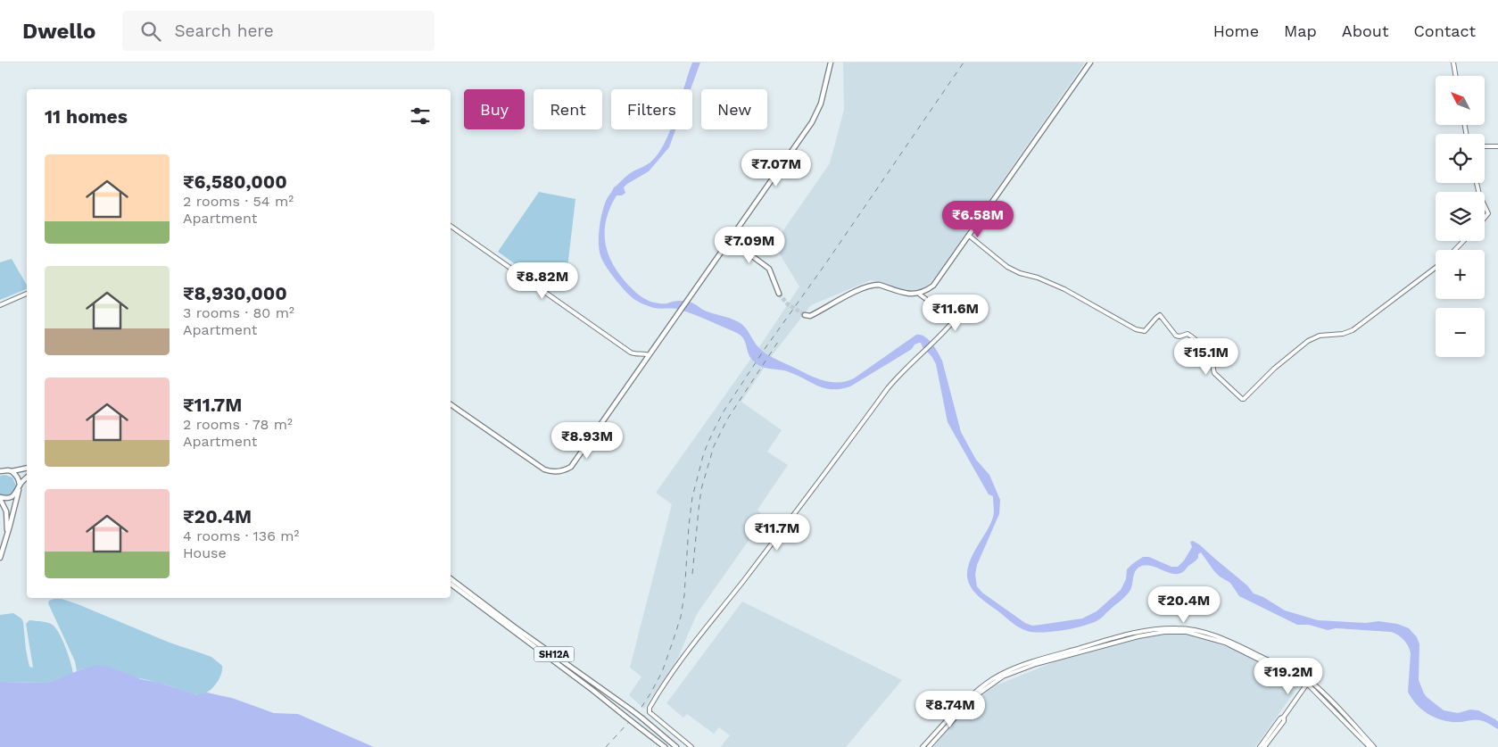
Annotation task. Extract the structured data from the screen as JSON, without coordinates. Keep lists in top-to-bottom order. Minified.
{"streets":{"main road":["SH12A"]},"north":"top left","page":{"header":"Dwello","search":"Search here","nav":["Home","Map","About","Contact"],"map_buttons":["+","−"],"chip":["Buy","Rent","Filters","New"],"heading":"11 homes","list":[{"name":"₹6,580,000","note":"2 rooms · 54 m² · Apartment"},{"name":"₹8,930,000","note":"3 rooms · 80 m² · Apartment"},{"name":"₹11.7M","note":"2 rooms · 78 m² · Apartment"},{"name":"₹20.4M","note":"4 rooms · 136 m² · House"}],"price":["₹7.07M","₹6.58M","₹7.09M","₹8.82M","₹11.6M","₹15.1M","₹8.93M","₹11.7M","₹20.4M","₹19.2M","₹8.74M"]}}
